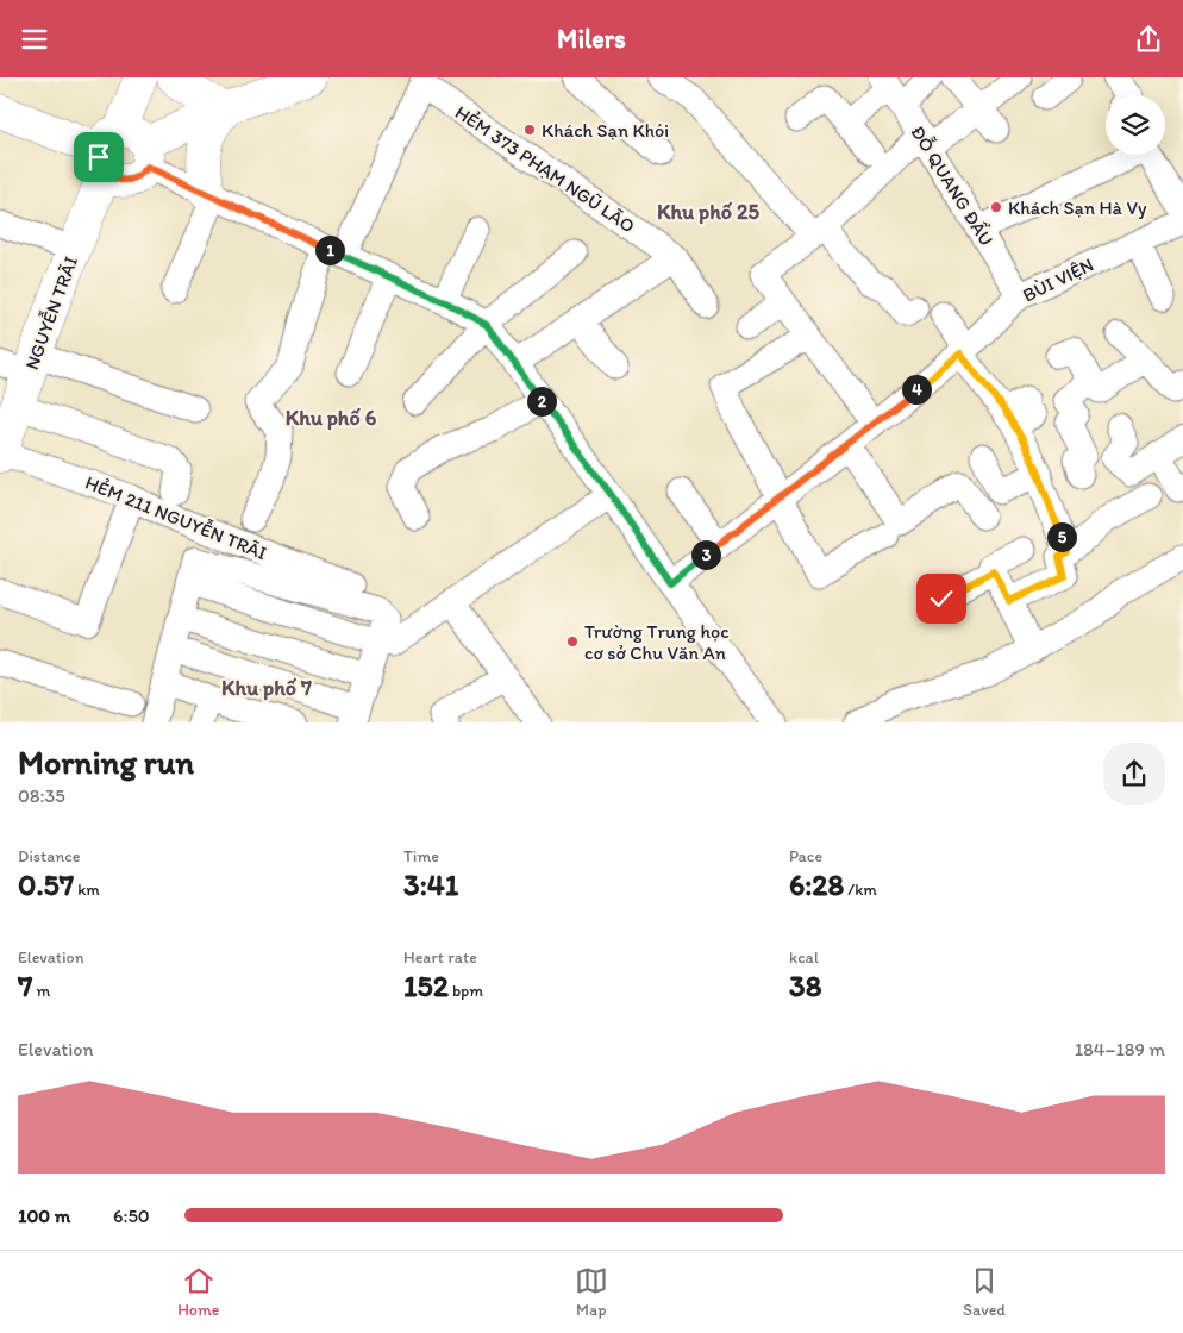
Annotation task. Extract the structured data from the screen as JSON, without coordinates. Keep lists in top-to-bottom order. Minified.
{"streets":{"main road":["NGUYỄN TRÃI"],"street":["HẺM 373 PHẠM NGŨ LÃO","ÐỖ QUANG ÐẨU","BÙI VIỆN","HẺM 211 NGUYỄN TRÃI"]},"crossings":[["ÐỖ QUANG ÐẨU","BÙI VIỆN"],["NGUYỄN TRÃI","HẺM 211 NGUYỄN TRÃI"]],"districts":["Khu phố 25","Khu phố 6","Khu phố 7"],"places":["Khách Sạn Khói","Khách Sạn Hà Vy","Trường Trung học cơ sở Chu Văn An"],"page":{"header":"Milers","pins":["1","4","2","5","3"],"heading":["Morning run","08:35"],"stats":[["Distance","0.57 km"],["Time","3:41"],["Pace","6:28 /km"],["Elevation","7 m"],["Heart rate","152 bpm"],["kcal","38"]],"chart":["Elevation","184–189 m"],"list":[{"name":"100 m","note":"6:50"}],"tabs":["Home","Map","Saved"]}}
